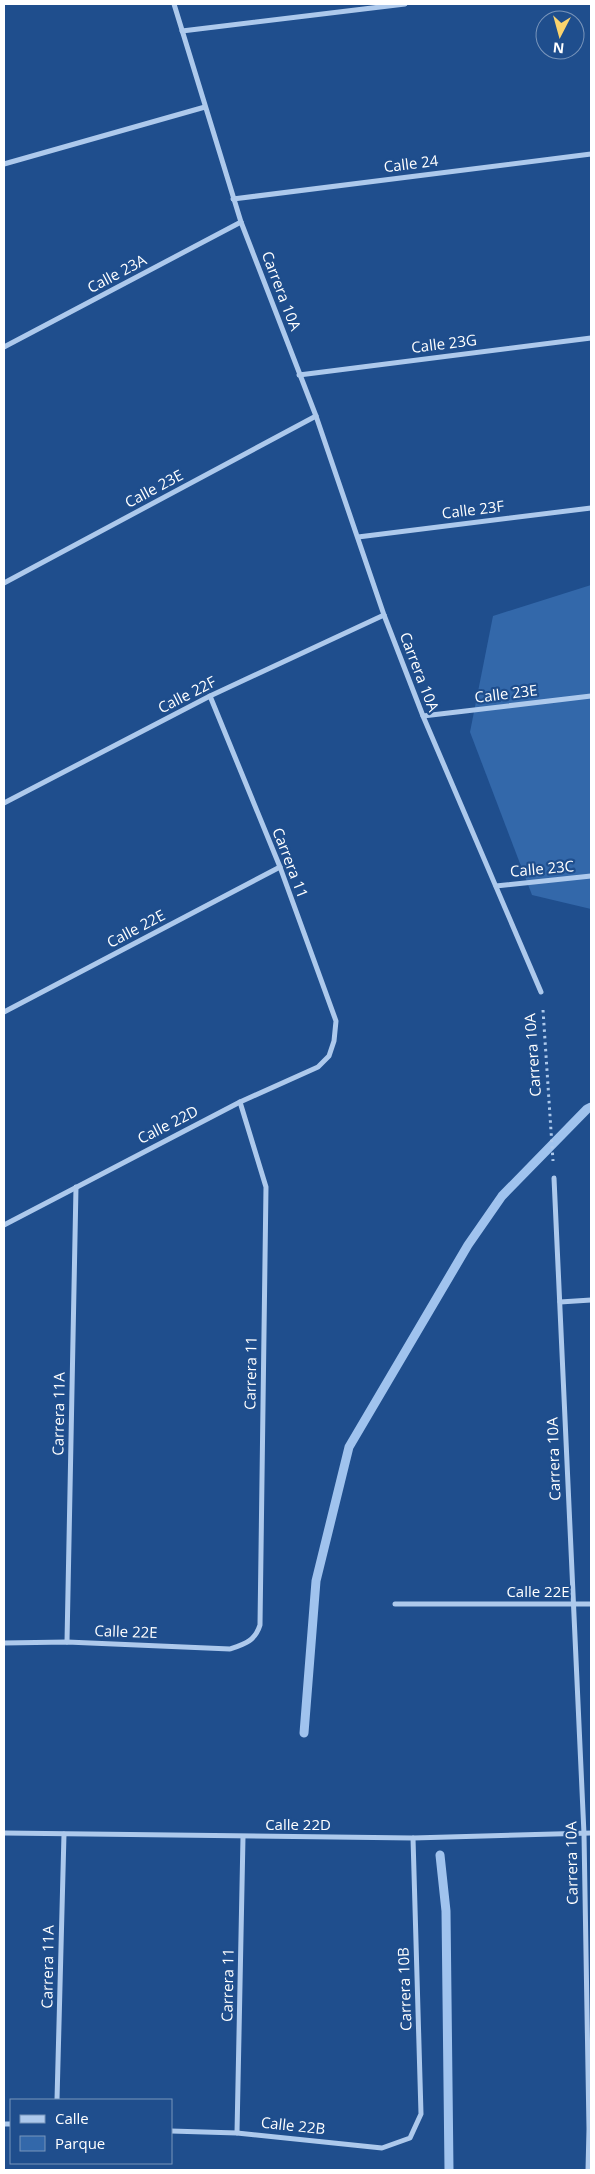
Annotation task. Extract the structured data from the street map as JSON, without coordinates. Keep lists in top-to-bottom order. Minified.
{"streets":{"street":["Calle 24","Calle 23A","Carrera 10A","Calle 23G","Calle 23E","Calle 23F","Calle 22F","Carrera 11","Calle 23C","Calle 22E","Calle 22D","Carrera 11A","Carrera 10B","Calle 22B"]},"crossings":[["Calle 24","Carrera 10A"],["Calle 23A","Carrera 10A"],["Carrera 10A","Calle 23G"],["Carrera 10A","Calle 23E"],["Carrera 10A","Calle 23F"],["Carrera 10A","Calle 22F"],["Carrera 10A","Calle 23C"],["Carrera 10A","Calle 22E"],["Carrera 10A","Calle 22D"],["Calle 22F","Carrera 11"],["Carrera 11","Calle 22E"],["Carrera 11","Calle 22D"],["Carrera 11","Calle 22B"],["Calle 22E","Carrera 11A"],["Calle 22D","Carrera 11A"],["Calle 22D","Carrera 10B"],["Carrera 10B","Calle 22B"]],"legend":["Calle","Parque"],"north":"bottom"}
